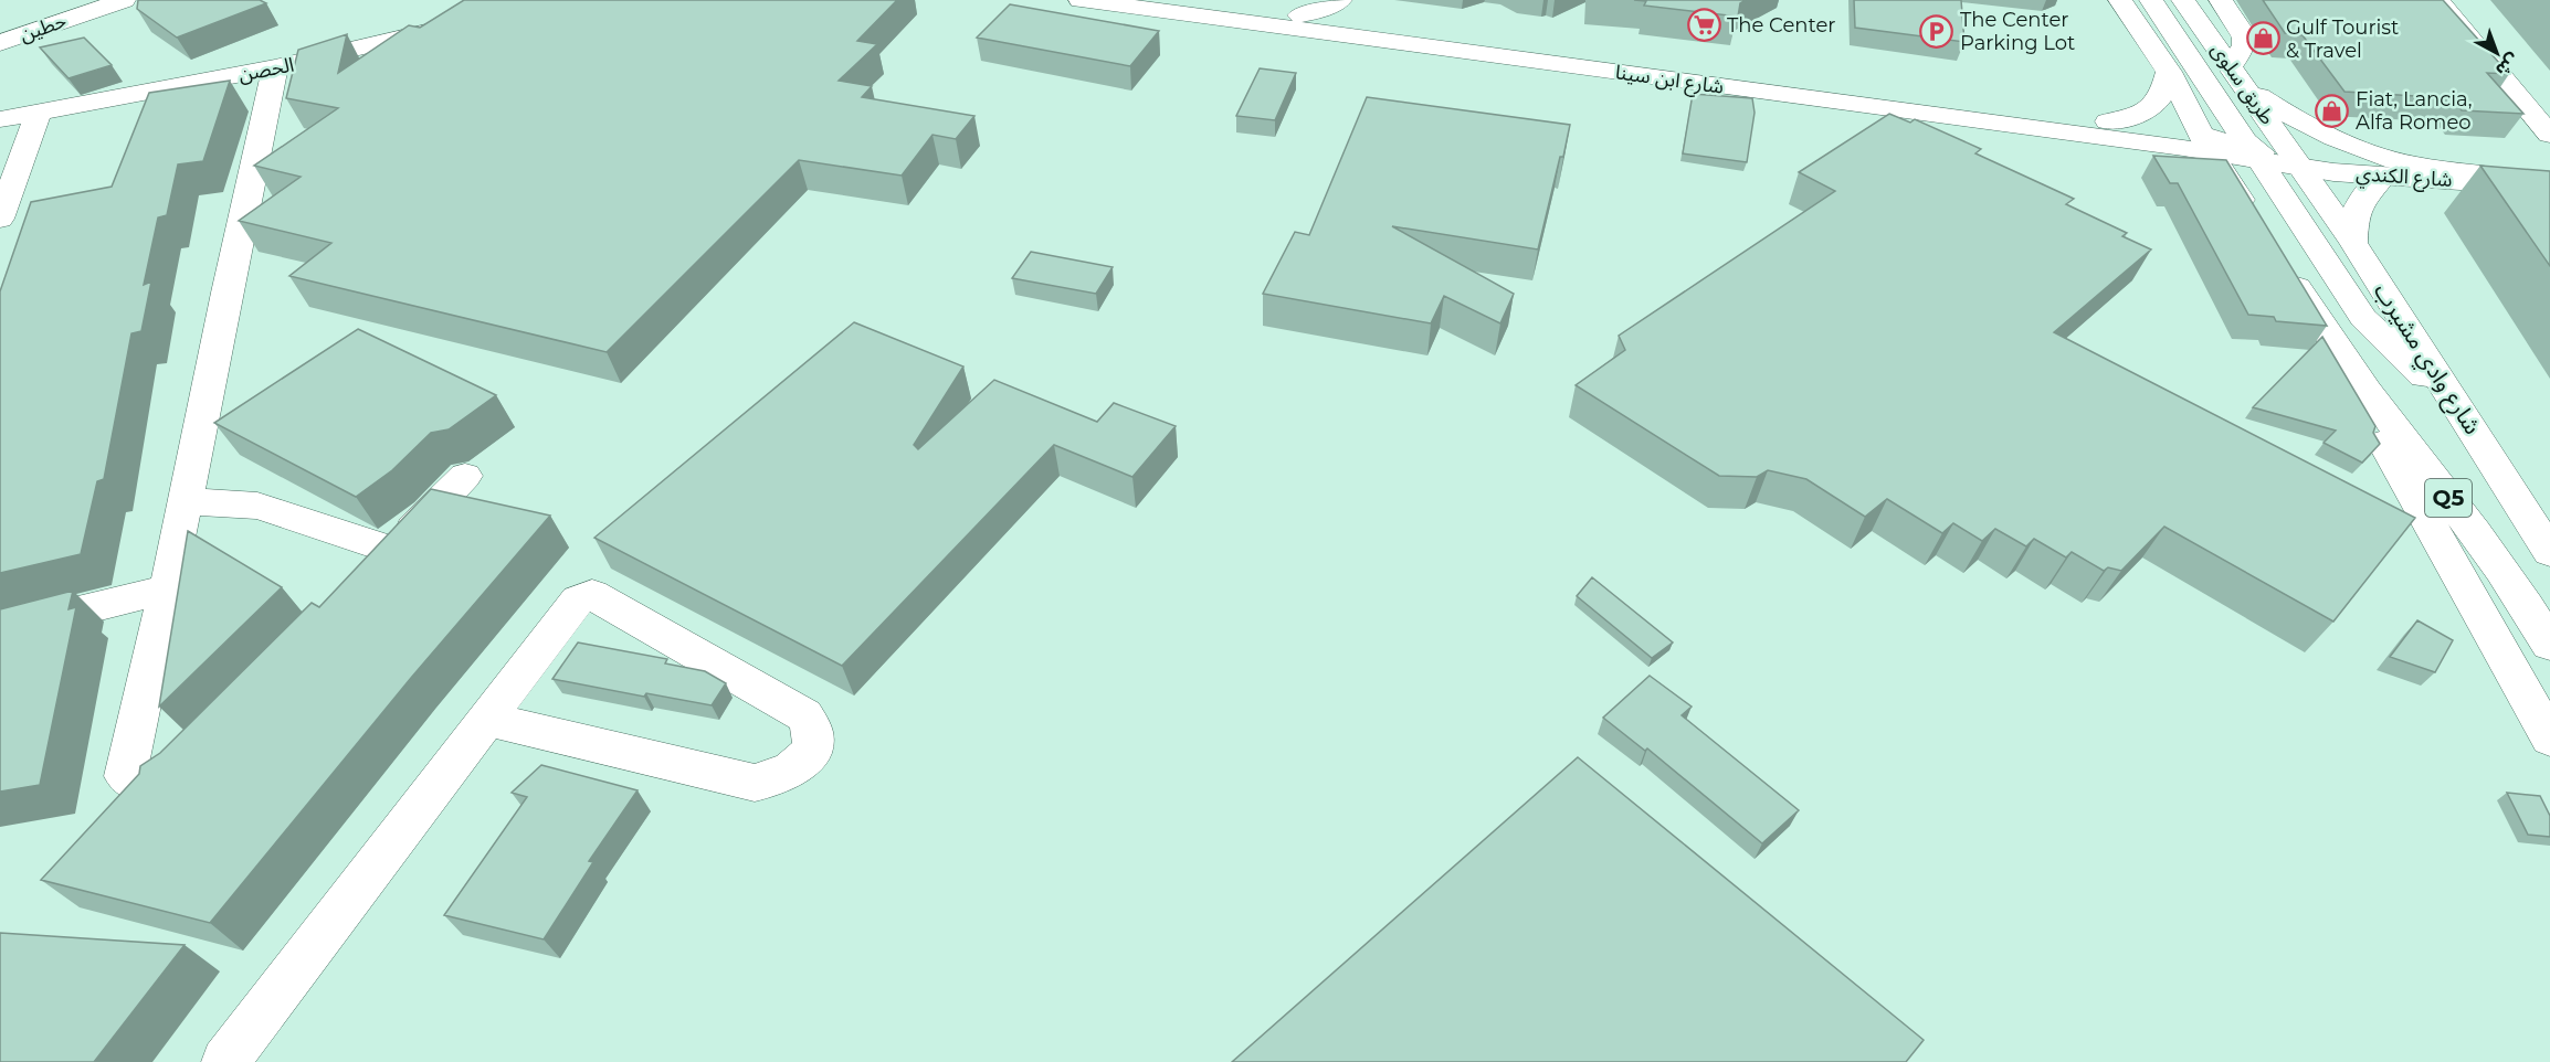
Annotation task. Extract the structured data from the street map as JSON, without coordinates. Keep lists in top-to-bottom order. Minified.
{"streets":{"street":["حطين","الحصن","شارع ابن سينا","طريق سلوى","شارع الكندي","شارع وادي مشيرب","Q5"]},"crossings":[["شارع ابن سينا","شارع الكندي"],["طريق سلوى","شارع الكندي"],["طريق سلوى","شارع وادي مشيرب"],["شارع الكندي","شارع وادي مشيرب"]],"places":{"supermarket":["The Center"],"parking":["The Center Parking Lot"],"shop":["Gulf Tourist & Travel","Fiat, Lancia, Alfa Romeo"]},"north":"bottom right"}
